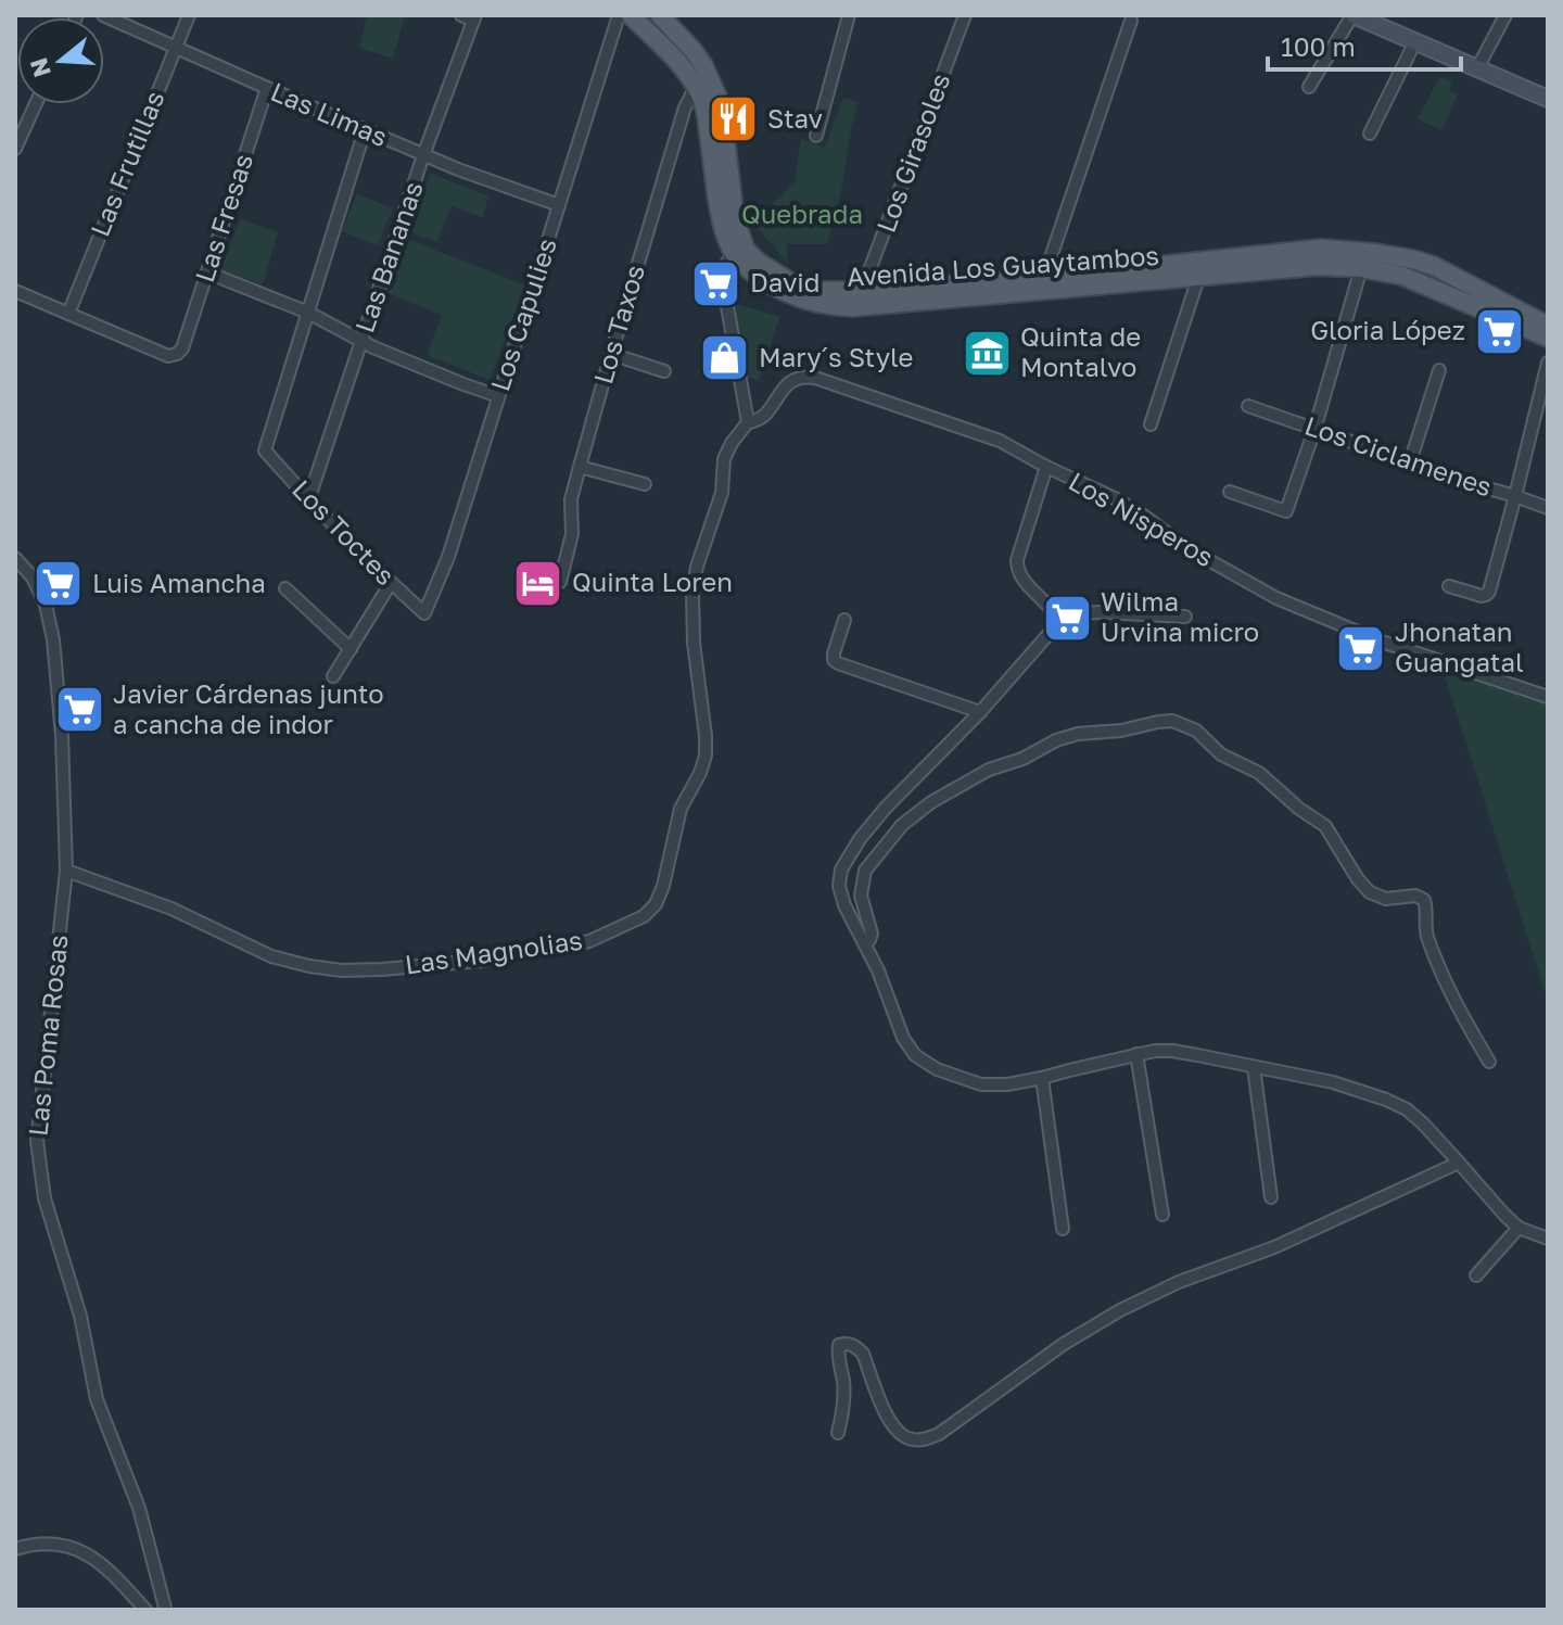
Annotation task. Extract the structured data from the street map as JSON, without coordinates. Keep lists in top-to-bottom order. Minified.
{"streets":{"main road":["Avenida Los Guaytambos"],"street":["Las Limas","Los Girasoles","Las Frutillas","Las Fresas","Las Bananas","Los Capulies","Los Taxos","Los Ciclamenes","Los Nisperos","Los Toctes","Las Magnolias","Las Poma Rosas"]},"crossings":[["Las Limas","Las Frutillas"],["Las Limas","Las Fresas"],["Las Limas","Las Bananas"],["Las Limas","Los Capulies"],["Los Girasoles","Avenida Los Guaytambos"],["Las Frutillas","Las Fresas"],["Las Bananas","Los Toctes"],["Los Capulies","Los Toctes"],["Los Nisperos","Las Magnolias"],["Las Magnolias","Las Poma Rosas"]],"parks":["Quebrada"],"places":{"restaurant":["Stav"],"supermarket":["David","Gloria López","Luis Amancha","Wilma Urvina micro","Jhonatan Guangatal","Javier Cárdenas junto a cancha de indor"],"museum":["Quinta de Montalvo"],"shop":["Mary´s Style"],"hotel":["Quinta Loren"]},"scale_bar":"100 m","north":"left"}
